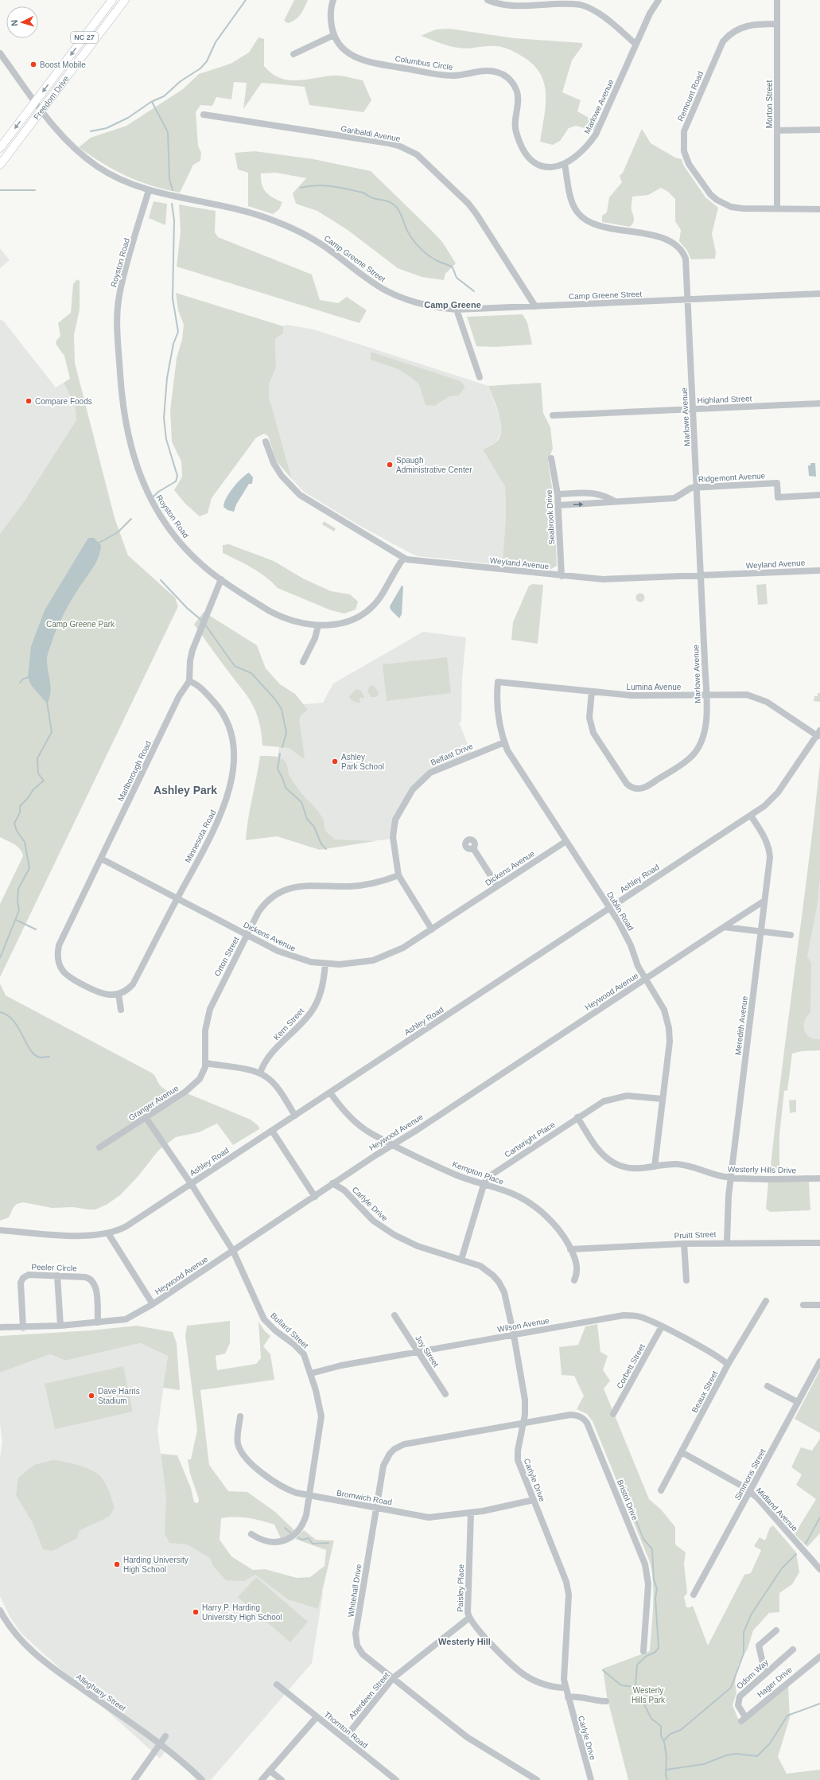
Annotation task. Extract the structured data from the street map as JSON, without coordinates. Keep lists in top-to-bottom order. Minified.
{"streets":{"main road":["NC 27","Freedom Drive"],"street":["Columbus Circle","Remount Road","Morton Street","Marlowe Avenue","Garibaldi Avenue","Camp Greene Street","Royston Road","Highland Street","Ridgemont Avenue","Seabrook Drive","Weyland Avenue","Lumina Avenue","Belfast Drive","Marlborough Road","Minnesota Road","Dickens Avenue","Ashley Road","Dublin Road","Orton Street","Heywood Avenue","Kern Street","Meredith Avenue","Granger Avenue","Cartwright Place","Westerly Hills Drive","Kempton Place","Carlyle Drive","Pruitt Street","Peeler Circle","Wilson Avenue","Bullard Street","Joy Street","Corbett Street","Beaux Street","Simmons Street","Bromwich Road","Bristol Drive","Midland Avenue","Paisley Place","Whitehall Drive","Odom Way","Hager Drive","Alleghany Street","Aberdeen Street","Thornton Road"]},"crossings":[["Columbus Circle","Marlowe Avenue"],["Remount Road","Morton Street"],["Freedom Drive","Camp Greene Street"],["Marlowe Avenue","Camp Greene Street"],["Marlowe Avenue","Highland Street"],["Marlowe Avenue","Ridgemont Avenue"],["Marlowe Avenue","Weyland Avenue"],["Marlowe Avenue","Lumina Avenue"],["Garibaldi Avenue","Camp Greene Street"],["Camp Greene Street","Royston Road"],["Royston Road","Weyland Avenue"],["Ridgemont Avenue","Seabrook Drive"],["Seabrook Drive","Weyland Avenue"],["Lumina Avenue","Ashley Road"],["Lumina Avenue","Dublin Road"],["Belfast Drive","Dickens Avenue"],["Belfast Drive","Dublin Road"],["Belfast Drive","Orton Street"],["Marlborough Road","Minnesota Road"],["Marlborough Road","Dickens Avenue"],["Minnesota Road","Dickens Avenue"],["Dickens Avenue","Dublin Road"],["Dickens Avenue","Orton Street"],["Dickens Avenue","Kern Street"],["Ashley Road","Dublin Road"],["Ashley Road","Meredith Avenue"],["Ashley Road","Kempton Place"],["Ashley Road","Bullard Street"],["Dublin Road","Heywood Avenue"],["Dublin Road","Cartwright Place"],["Dublin Road","Westerly Hills Drive"],["Orton Street","Granger Avenue"],["Heywood Avenue","Meredith Avenue"],["Heywood Avenue","Kempton Place"],["Heywood Avenue","Carlyle Drive"],["Heywood Avenue","Peeler Circle"],["Heywood Avenue","Bullard Street"],["Meredith Avenue","Westerly Hills Drive"],["Meredith Avenue","Pruitt Street"],["Granger Avenue","Bullard Street"],["Cartwright Place","Westerly Hills Drive"],["Cartwright Place","Kempton Place"],["Cartwright Place","Carlyle Drive"],["Kempton Place","Pruitt Street"],["Carlyle Drive","Wilson Avenue"],["Carlyle Drive","Bromwich Road"],["Carlyle Drive","Bristol Drive"],["Carlyle Drive","Paisley Place"],["Carlyle Drive","Whitehall Drive"],["Wilson Avenue","Bullard Street"],["Wilson Avenue","Joy Street"],["Wilson Avenue","Corbett Street"],["Wilson Avenue","Beaux Street"],["Bullard Street","Bromwich Road"],["Beaux Street","Midland Avenue"],["Simmons Street","Midland Avenue"],["Bromwich Road","Paisley Place"],["Bromwich Road","Whitehall Drive"],["Bristol Drive","Whitehall Drive"],["Paisley Place","Aberdeen Street"],["Whitehall Drive","Aberdeen Street"],["Odom Way","Hager Drive"],["Aberdeen Street","Thornton Road"]],"districts":["Camp Greene","Ashley Park","Westerly Hill"],"parks":["Camp Greene Park","Westerly Hills Park"],"places":["Boost Mobile","Compare Foods","Spaugh Administrative Center","Ashley Park School","Dave Harris Stadium","Harding University High School","Harry P. Harding University High School"],"north":"left"}
